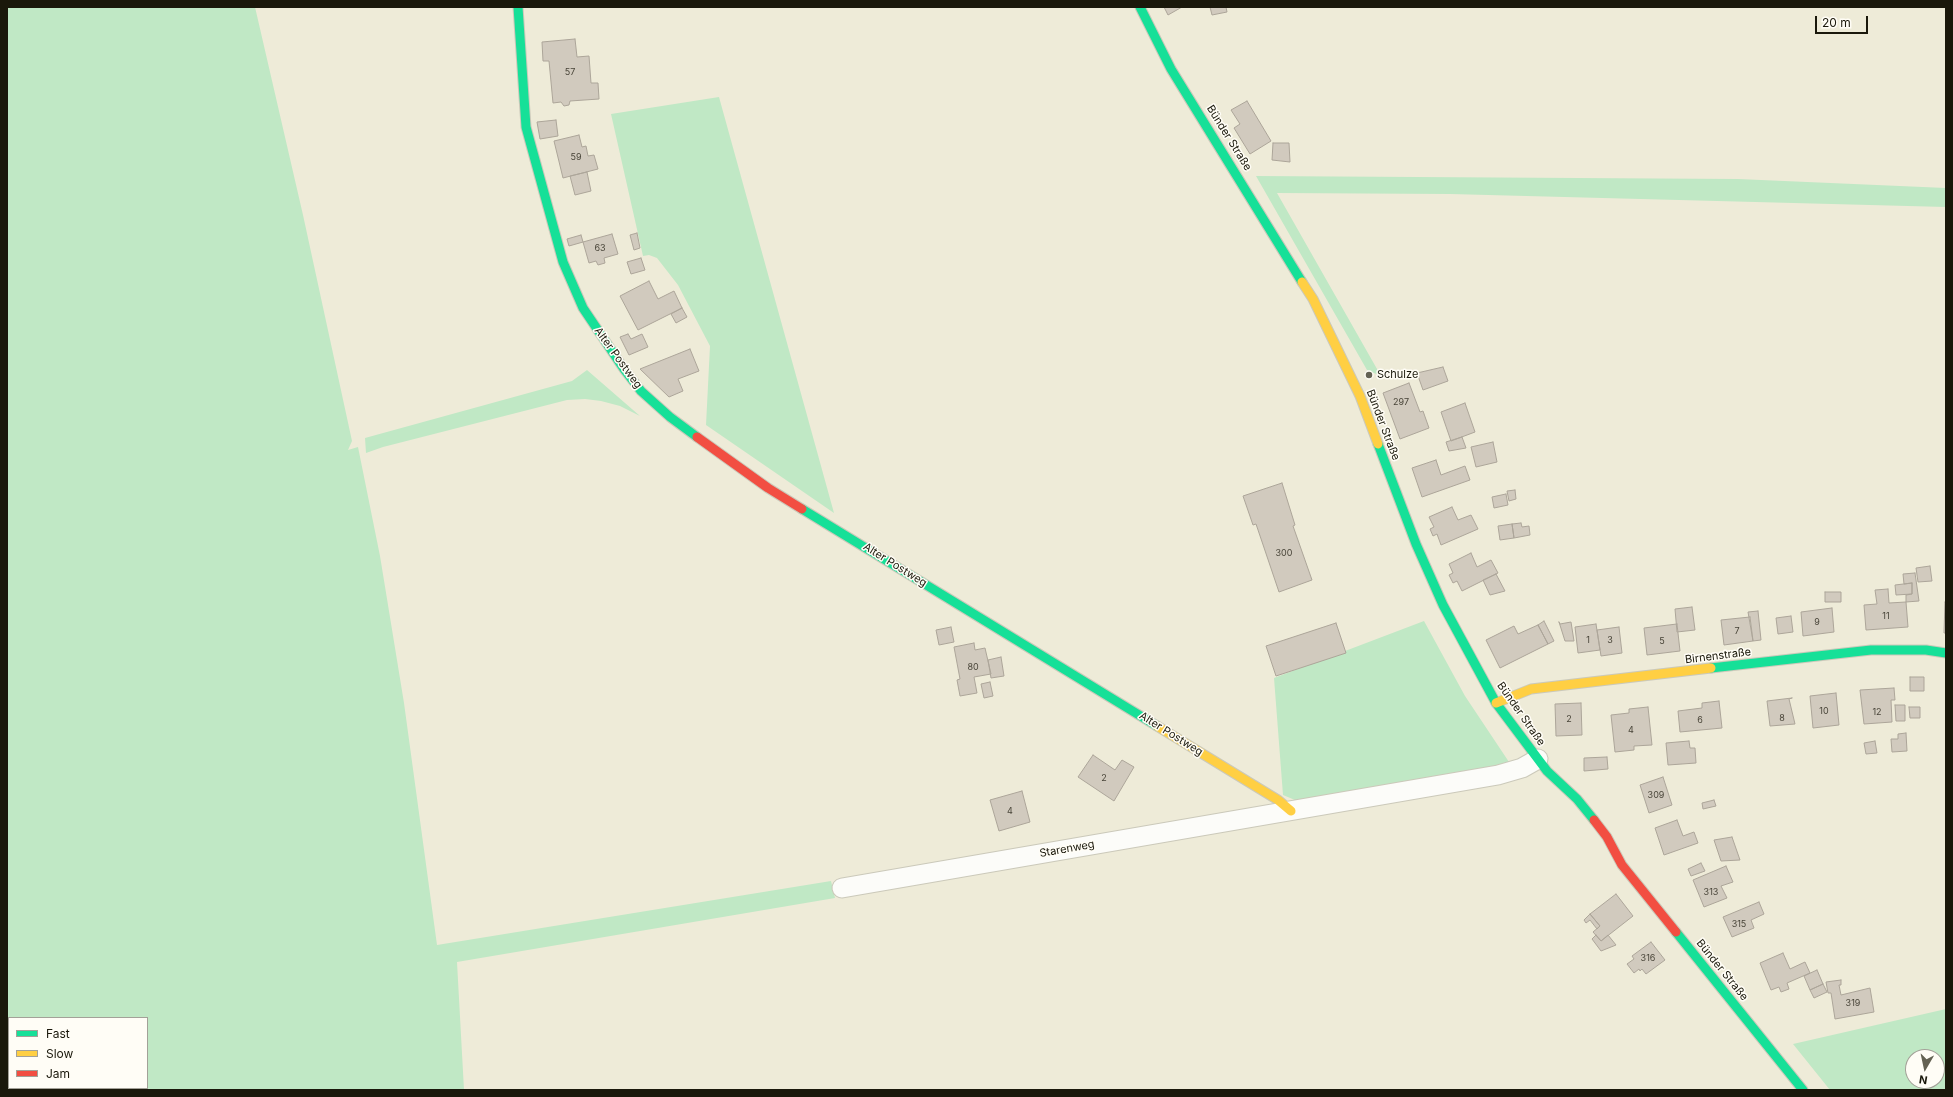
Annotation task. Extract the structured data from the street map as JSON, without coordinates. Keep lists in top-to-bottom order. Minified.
{"streets":{"street":["Bünder Straße","Alter Postweg","Birnenstraße","Starenweg"]},"crossings":[["Bünder Straße","Birnenstraße"],["Alter Postweg","Starenweg"]],"places":["Schulze"],"house_numbers":["57","59","63","297","300","11","9","7","1","3","5","80","10","12","8","2","6","4","2","309","4","313","315","316","319"],"legend":["Fast","Slow","Jam"],"scale_bar":"20 m","north":"bottom"}
